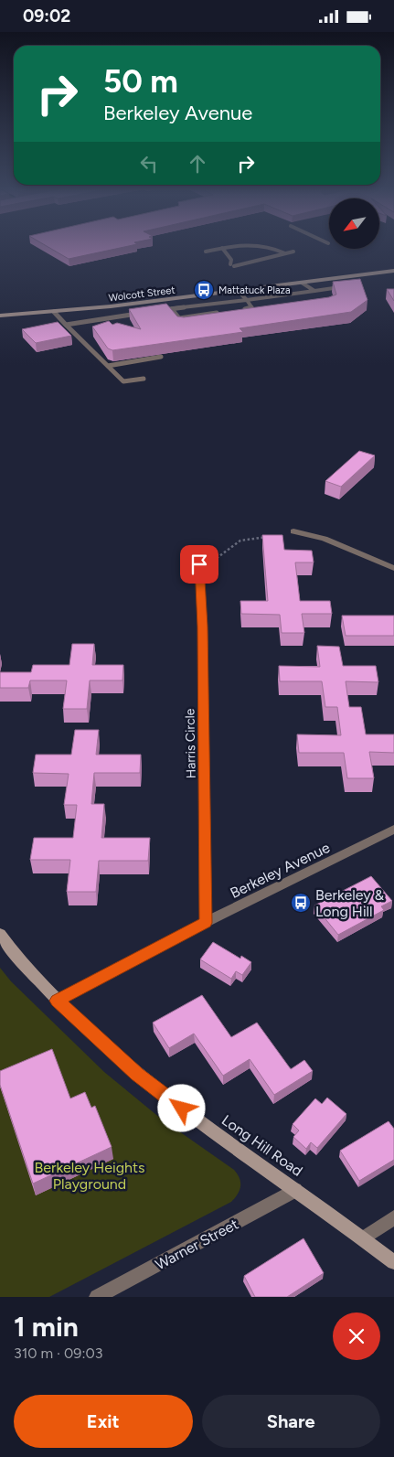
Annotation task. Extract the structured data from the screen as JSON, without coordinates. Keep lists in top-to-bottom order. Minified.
{"streets":{"main road":["Wolcott Street","Long Hill Road"],"street":["Harris Circle","Berkeley Avenue","Warner Street"]},"crossings":[["Harris Circle","Berkeley Avenue"],["Berkeley Avenue","Long Hill Road"],["Long Hill Road","Warner Street"]],"parks":["Berkeley Heights Playground"],"places":{"bus stop":["Mattatuck Plaza","Berkeley & Long Hill"]},"north":"bottom left","page":{"status":"09:02","turn":["50 m","Berkeley Avenue"],"heading":["1 min","310 m · 09:03"],"buttons":["Exit","Share"]}}
